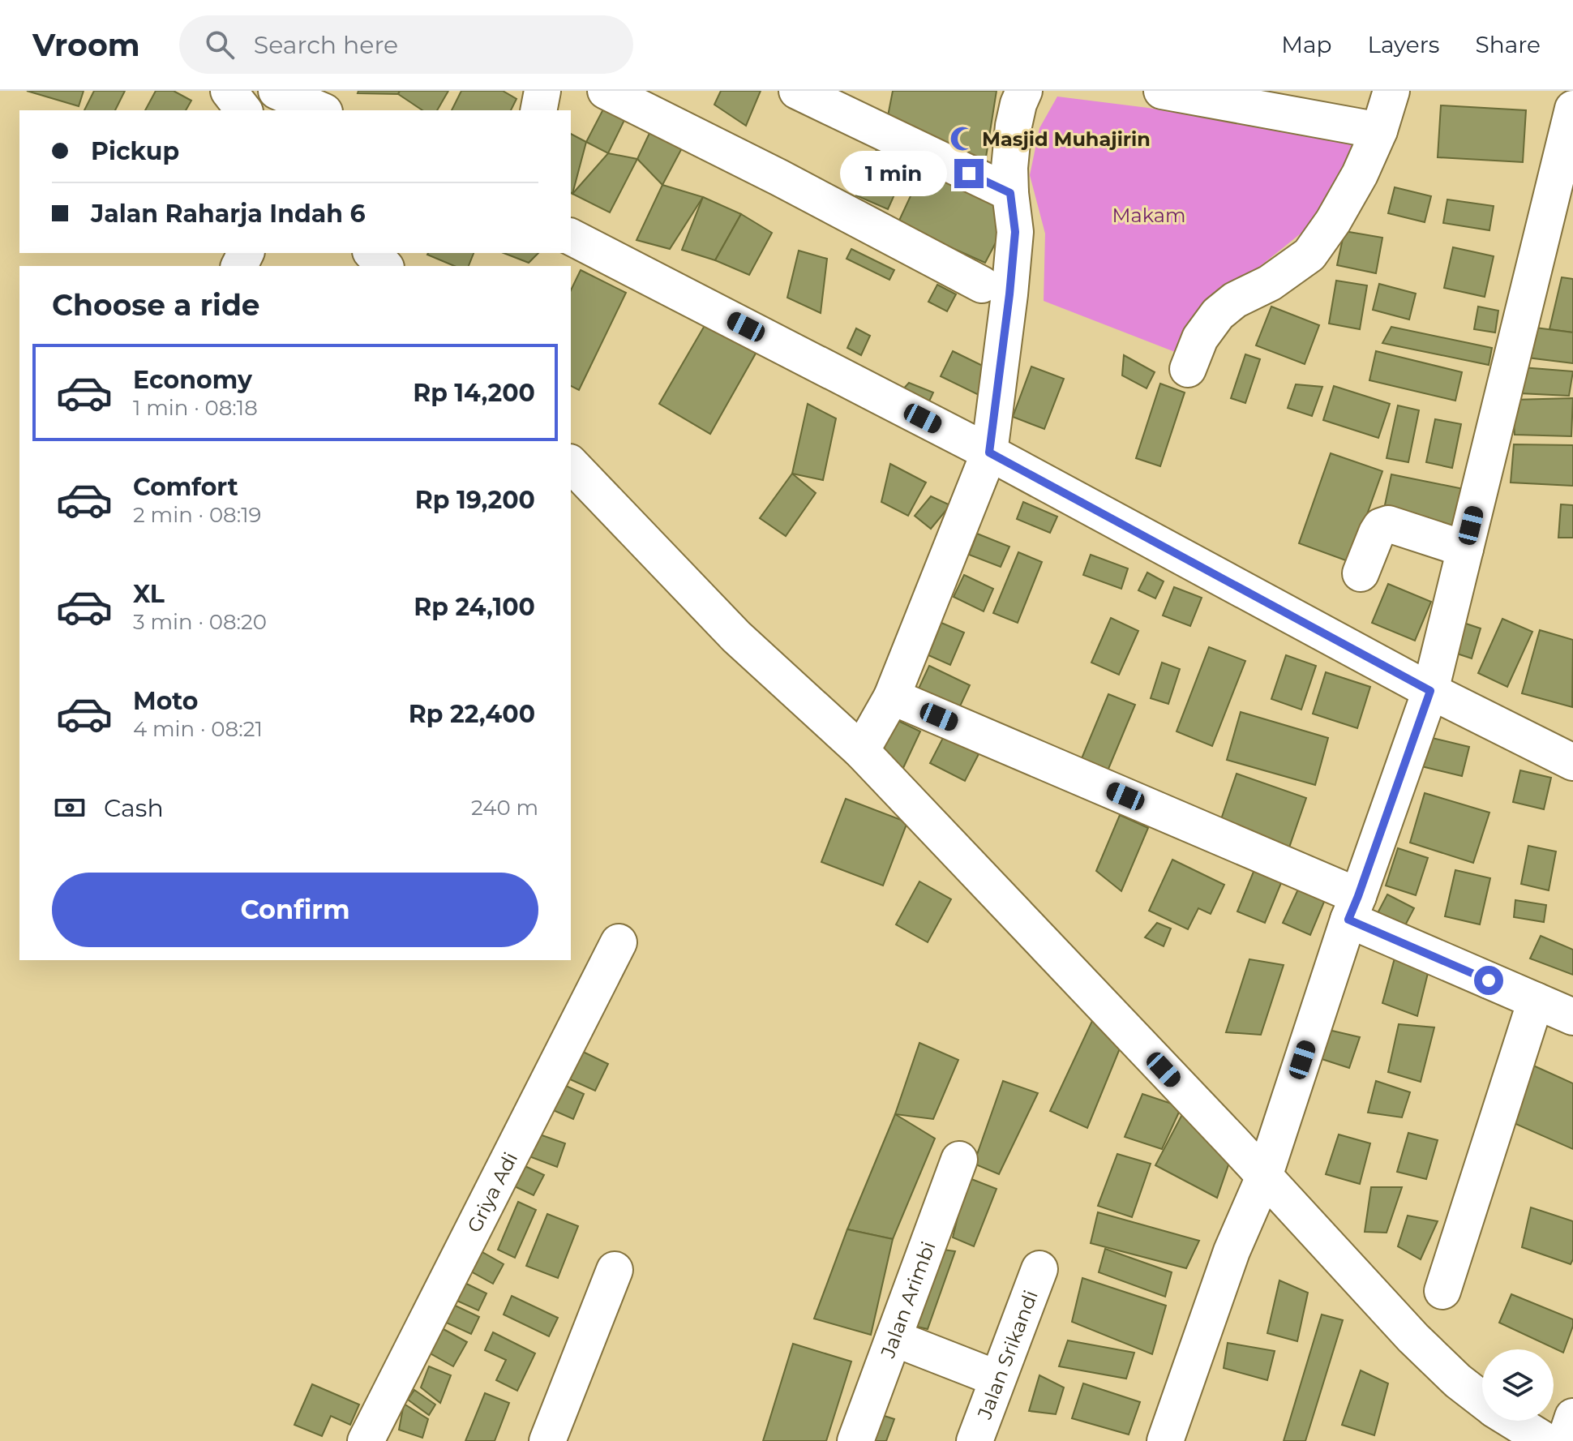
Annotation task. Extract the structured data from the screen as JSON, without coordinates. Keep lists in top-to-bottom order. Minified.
{"streets":{"street":["Griya Adi","Jalan Arimbi","Jalan Srikandi"]},"parks":["Makam"],"places":{"mosque":["Masjid Muhajirin"]},"page":{"header":"Vroom","search":"Search here","nav":["Map","Layers","Share"],"banner":["Pickup","Jalan Raharja Indah 6"],"bubble":"1 min","heading":"Choose a ride","list":[{"name":"Economy","note":"1 min · 08:18","value":"Rp 14,200"},{"name":"Comfort","note":"2 min · 08:19","value":"Rp 19,200"},{"name":"XL","note":"3 min · 08:20","value":"Rp 24,100"},{"name":"Moto","note":"4 min · 08:21","value":"Rp 22,400"}],"pay":["Cash","240 m"],"buttons":"Confirm"}}
